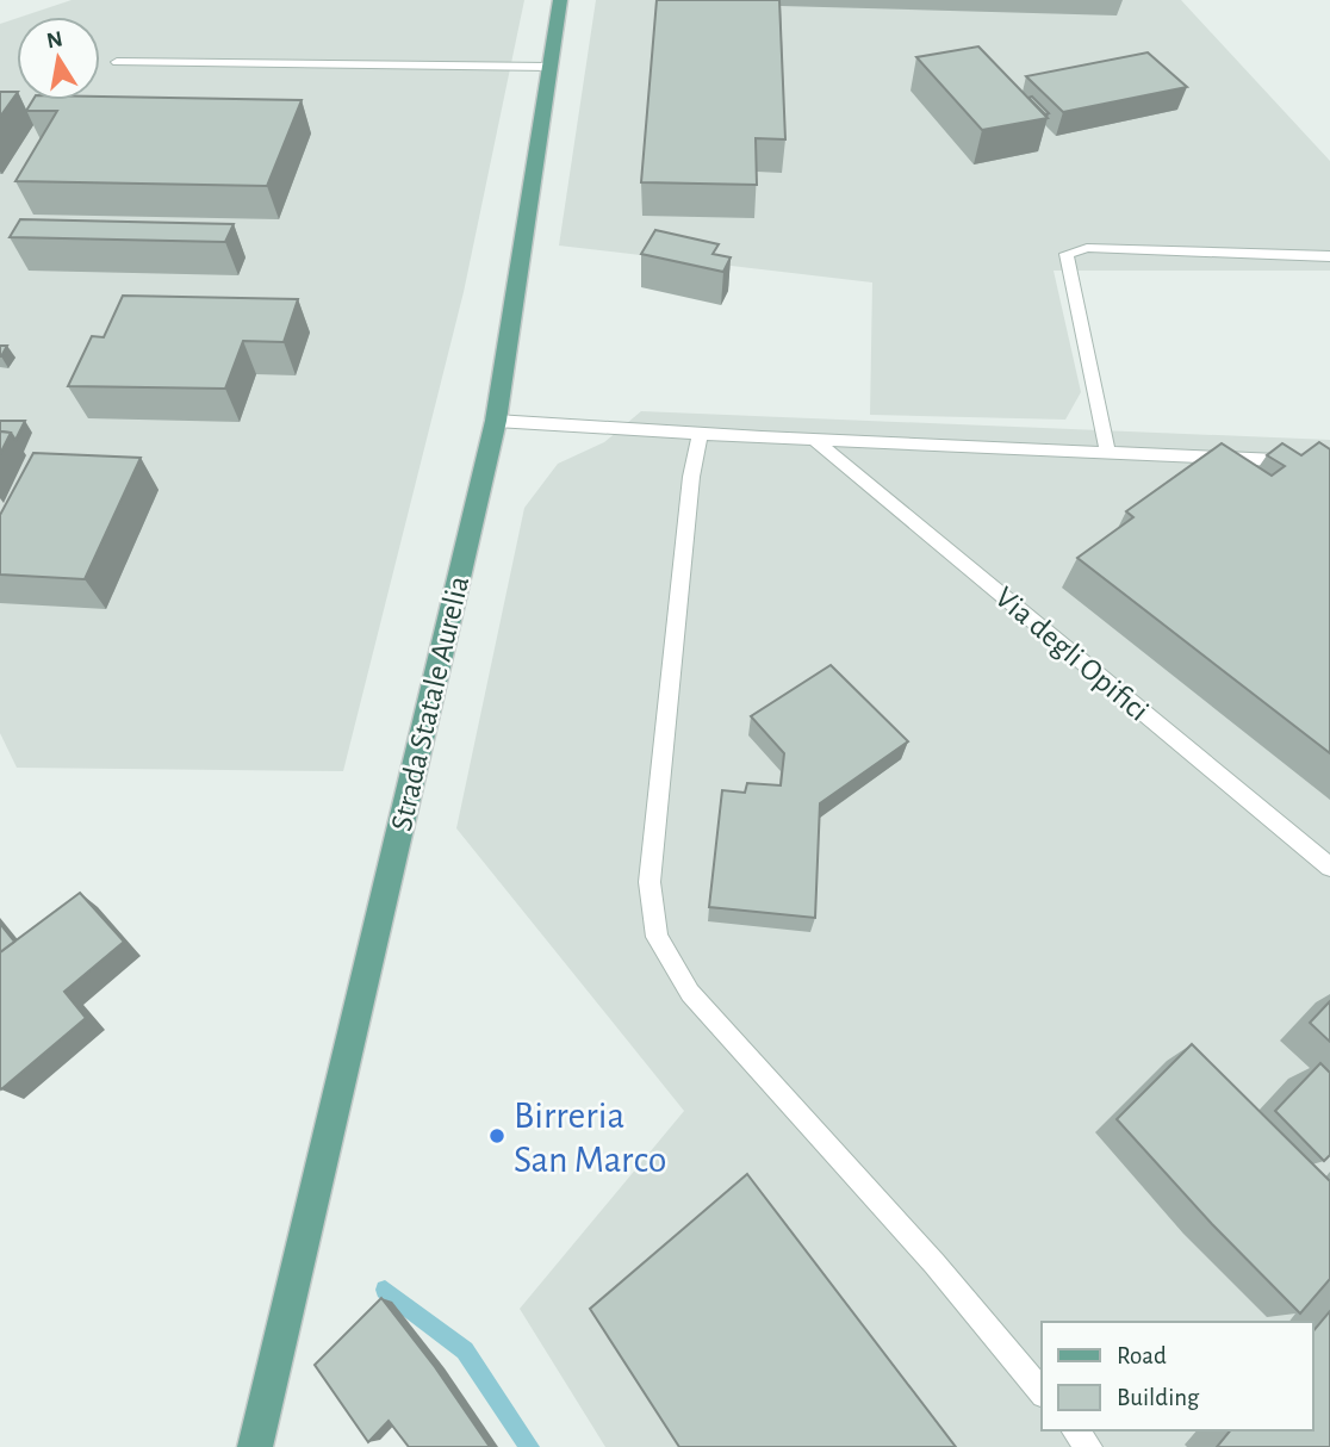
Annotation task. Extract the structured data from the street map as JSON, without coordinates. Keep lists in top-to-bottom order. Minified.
{"streets":{"main road":["Strada Statale Aurelia"],"lane":["Via degli Opifici"]},"places":["Birreria San Marco"],"legend":["Road","Building"],"north":"top"}
